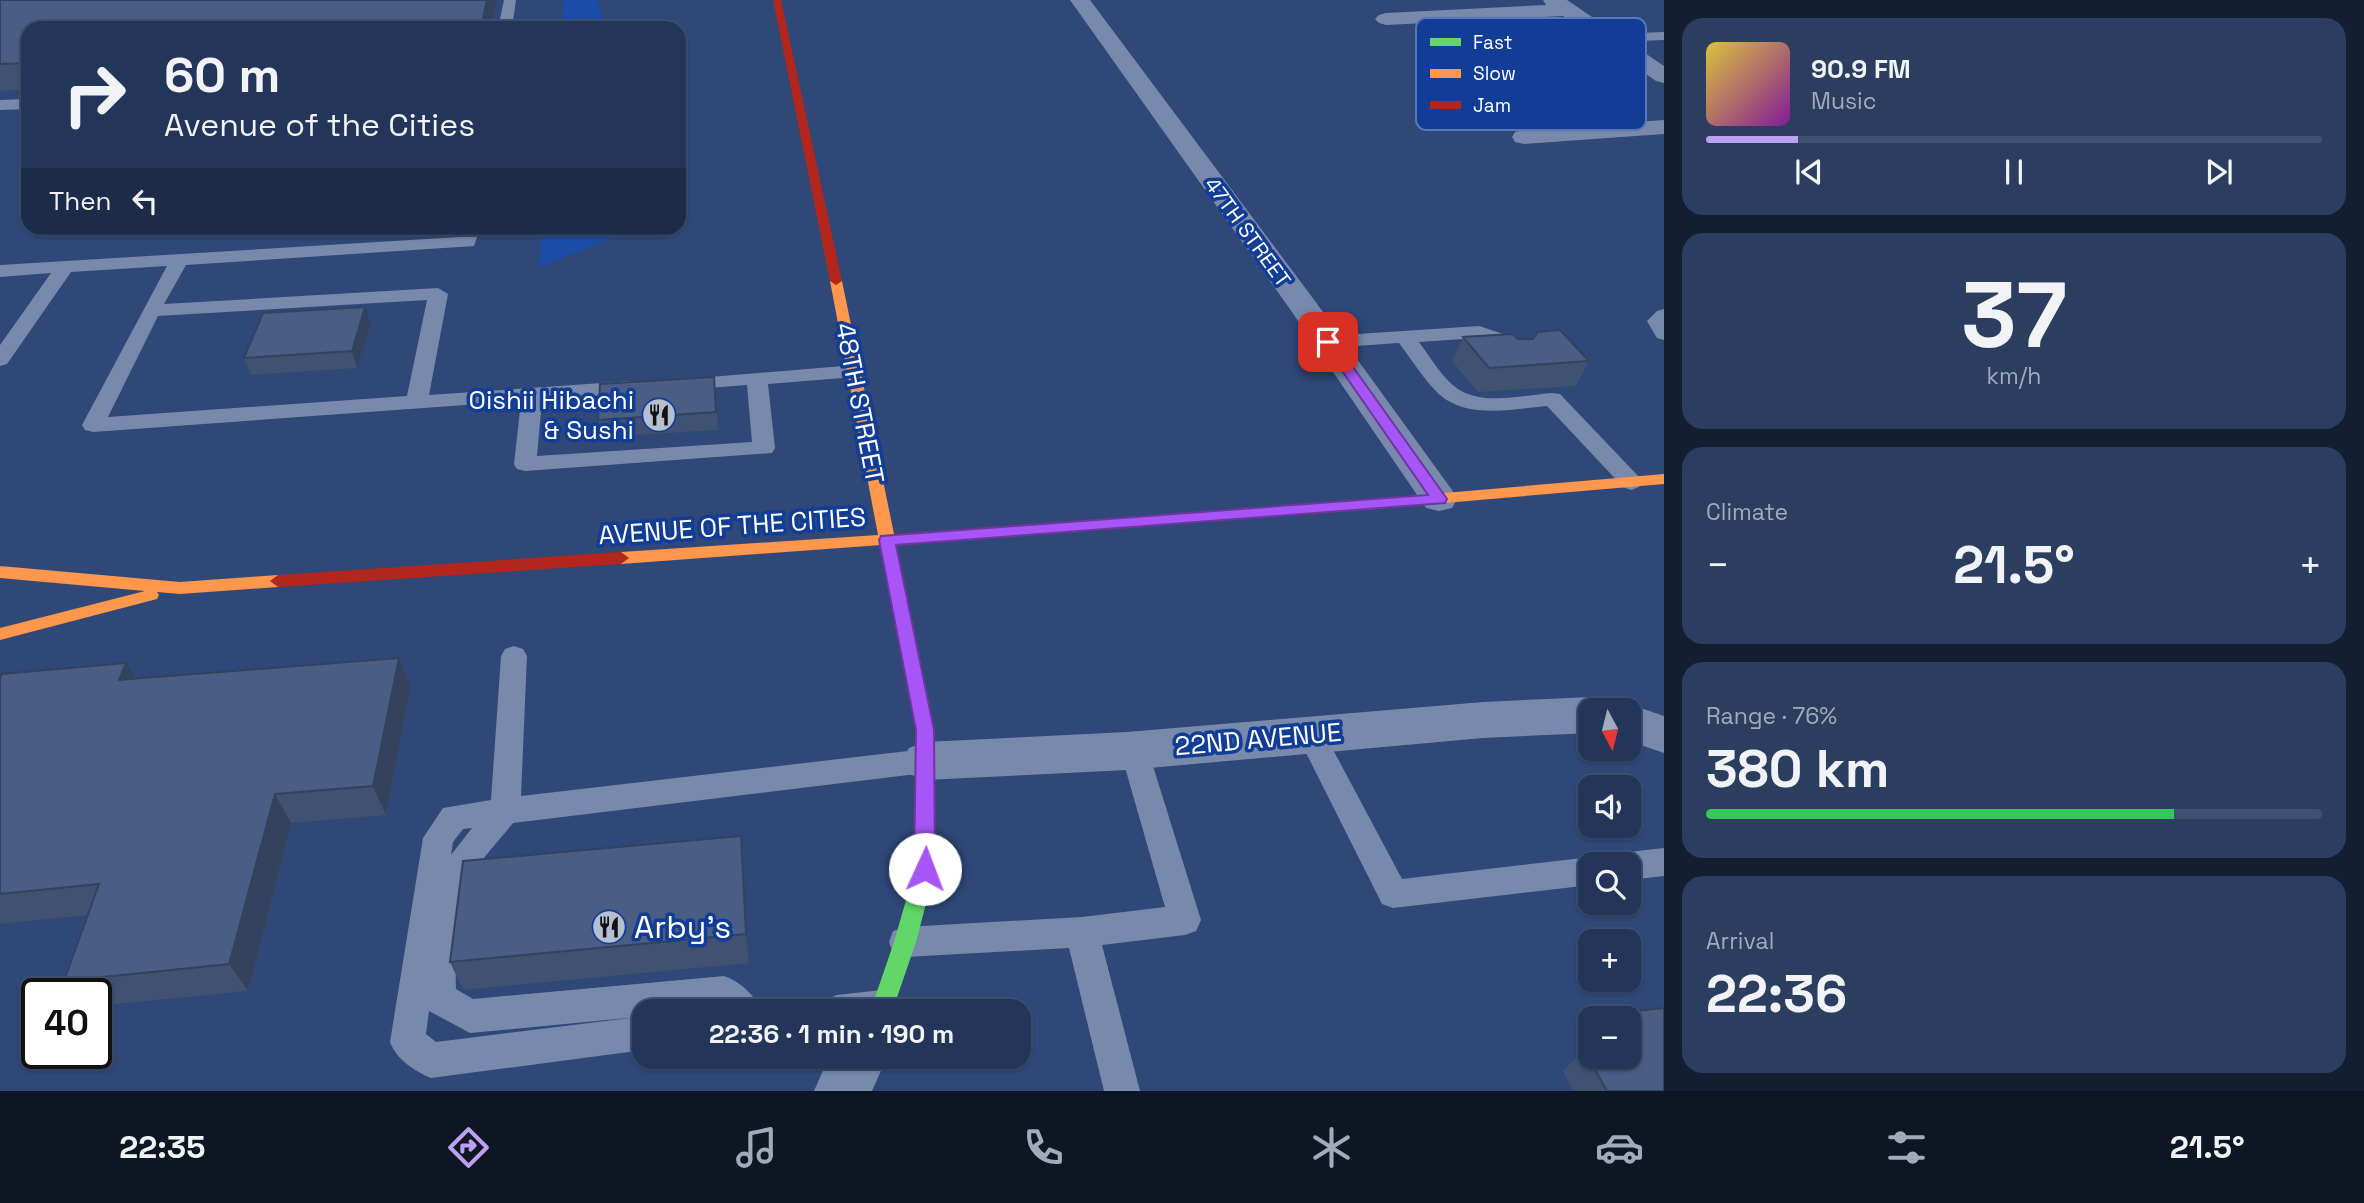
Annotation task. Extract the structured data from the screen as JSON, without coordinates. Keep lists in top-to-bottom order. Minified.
{"streets":{"street":["47TH STREET","48TH STREET","AVENUE OF THE CITIES","22ND AVENUE"]},"crossings":[["47TH STREET","AVENUE OF THE CITIES"],["48TH STREET","AVENUE OF THE CITIES"],["48TH STREET","22ND AVENUE"]],"places":{"restaurant":["Oishii Hibachi & Sushi","Arby's"]},"legend":["Fast","Slow","Jam"],"north":"bottom","page":{"turn":["60 m","Avenue of the Cities"],"song":["90.9 FM","Music"],"then":"Then","tile":[["37","km/h"],"Climate",["Range · 76%","380 km"],["Arrival","22:36"]],"heat":["−","21.5°","+"],"map_buttons":["+","−"],"limit":"40","trip":"22:36 · 1 min · 190 m","tabs":["22:35","21.5°"]}}
